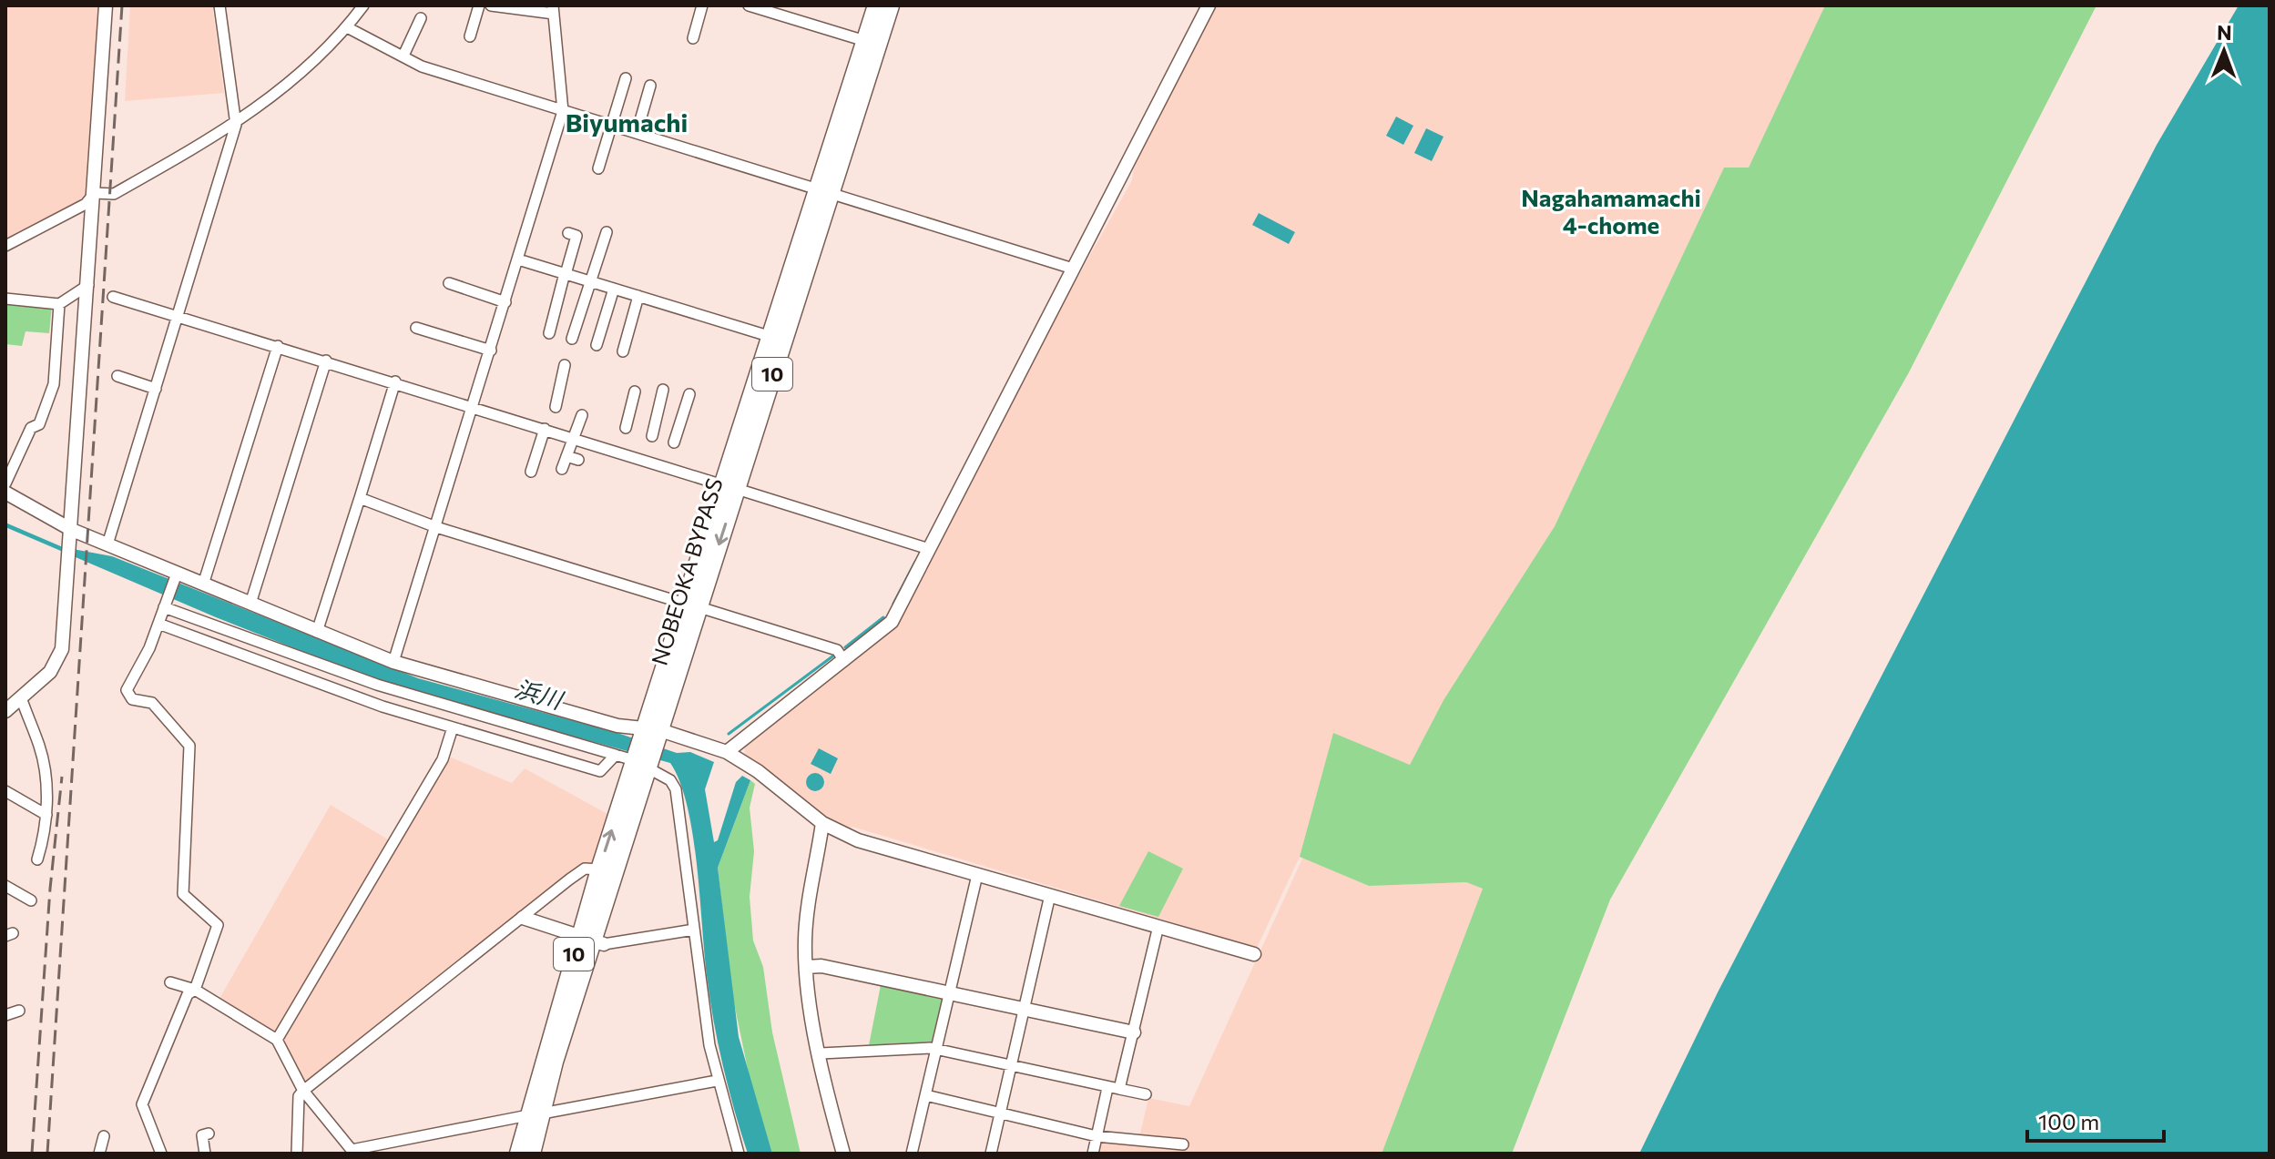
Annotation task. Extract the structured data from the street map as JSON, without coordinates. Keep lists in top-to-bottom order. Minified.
{"streets":{"highway":["10","NOBEOKA BYPASS"]},"districts":["Biyumachi","Nagahamamachi 4-chome"],"water":["浜川"],"scale_bar":"100 m","north":"top"}
